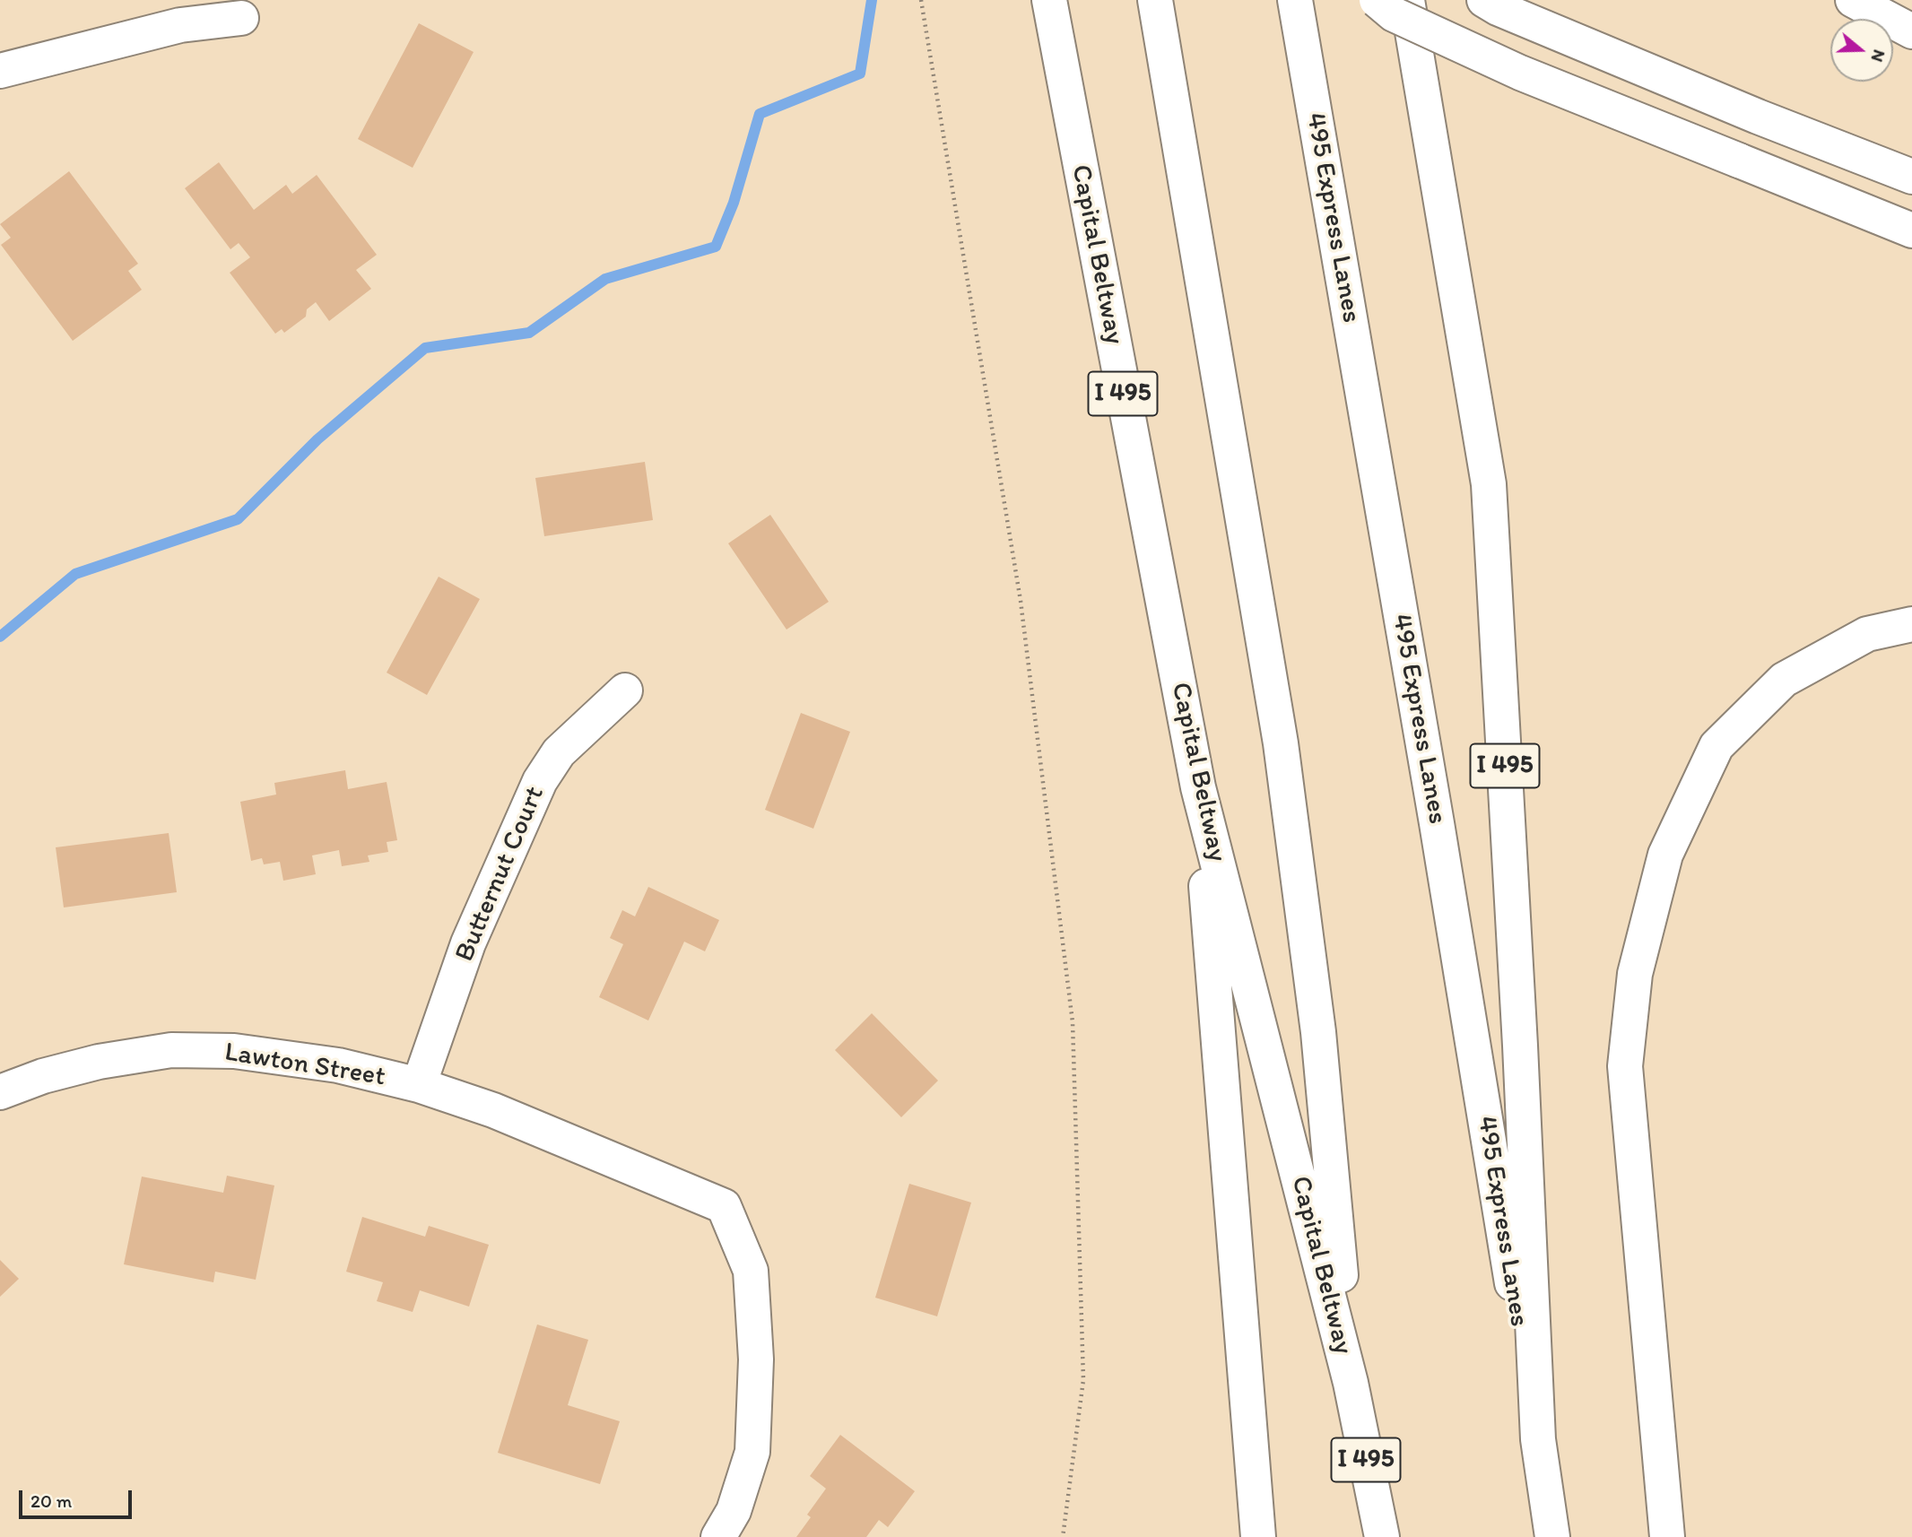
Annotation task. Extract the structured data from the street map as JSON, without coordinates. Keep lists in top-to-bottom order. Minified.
{"streets":{"main road":["495 Express Lanes","Capital Beltway","I 495","Butternut Court","Lawton Street"]},"crossings":[["495 Express Lanes","I 495"],["Butternut Court","Lawton Street"]],"scale_bar":"20 m","north":"right"}
